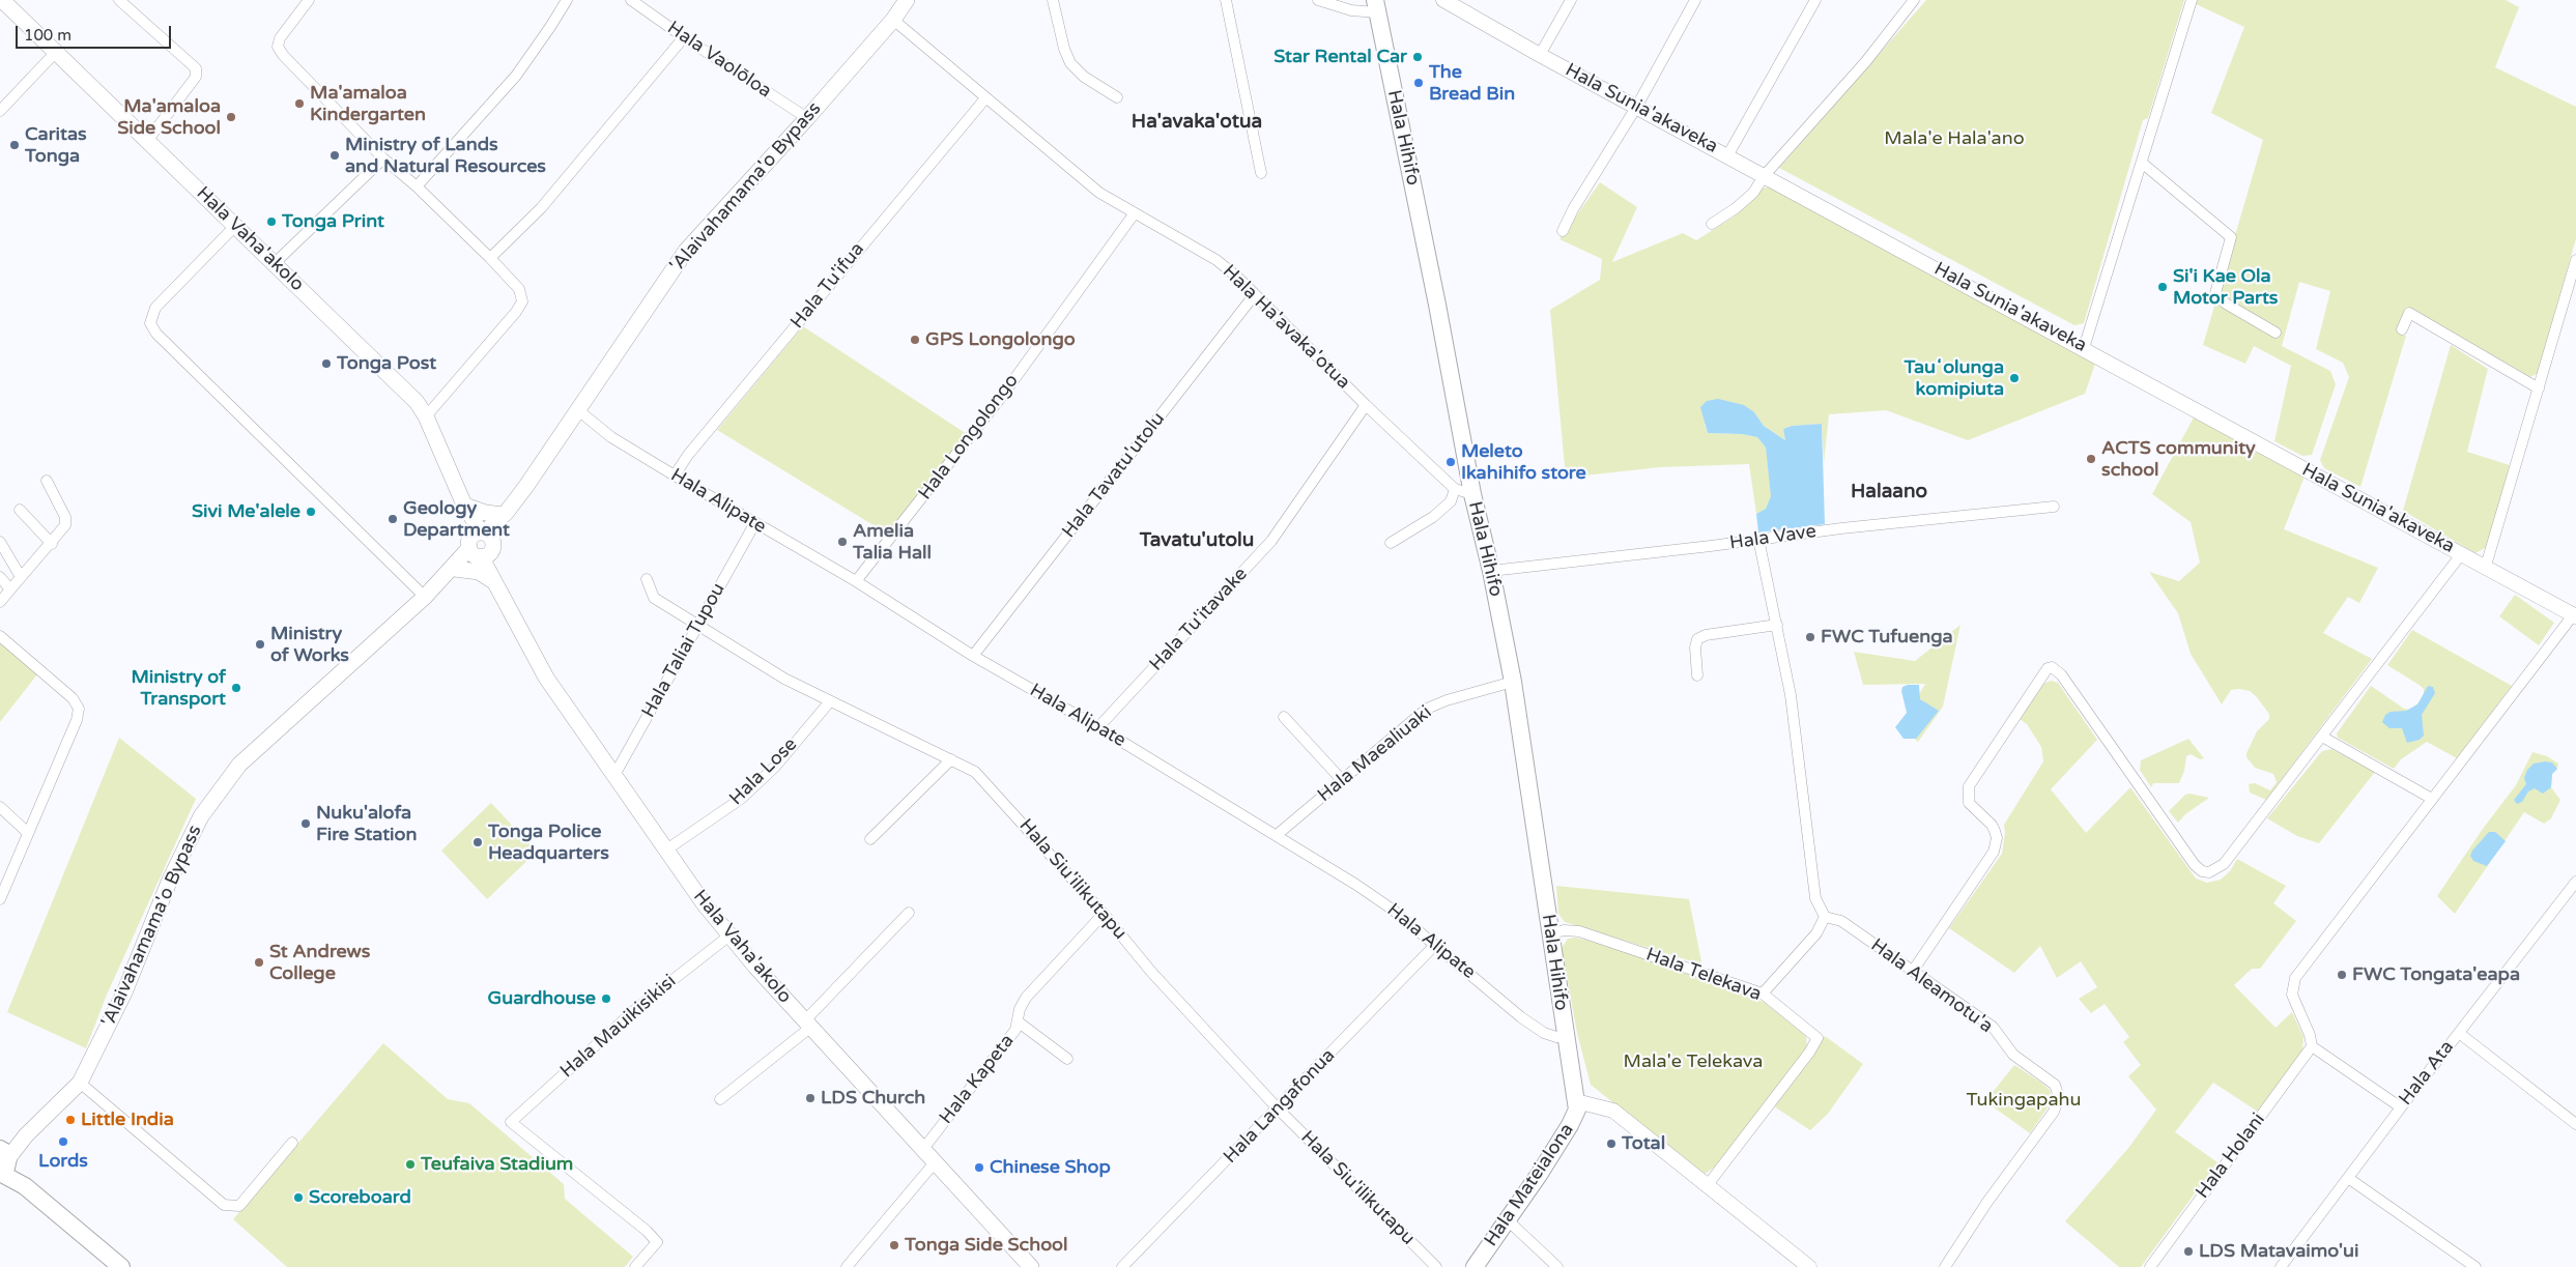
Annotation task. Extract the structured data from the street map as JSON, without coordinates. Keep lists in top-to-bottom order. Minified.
{"streets":{"main road":["Hala Hihifo","'Alaivahamama'o Bypass","Hala Vaha'akolo","Hala Mateialona"],"street":["Hala Vaolōloa","Hala Sunia'akaveka","Hala Tu'ifua","Hala Ha'avaka'otua","Hala Longolongo","Hala Tavatu'utolu","Hala Alipate","Hala Vave","Hala Tu'itavake","Hala Taliai Tupou","Hala Maealiuaki","Hala Lose","Hala Siu'ilikutapu","Hala Telekava","Hala Aleamotu'a","Hala Mauikisikisi","Hala Ata","Hala Kapeta","Hala Langafonua","Hala Holani"]},"crossings":[["Hala Vaolōloa","'Alaivahamama'o Bypass"],["Hala Hihifo","Hala Ha'avaka'otua"],["Hala Hihifo","Hala Alipate"],["Hala Hihifo","Hala Vave"],["Hala Hihifo","Hala Maealiuaki"],["Hala Hihifo","Hala Telekava"],["Hala Hihifo","Hala Mateialona"],["'Alaivahamama'o Bypass","Hala Vaha'akolo"],["'Alaivahamama'o Bypass","Hala Ha'avaka'otua"],["'Alaivahamama'o Bypass","Hala Alipate"],["Hala Vaha'akolo","Hala Taliai Tupou"],["Hala Vaha'akolo","Hala Lose"],["Hala Vaha'akolo","Hala Mauikisikisi"],["Hala Vaha'akolo","Hala Kapeta"],["Hala Tu'ifua","Hala Ha'avaka'otua"],["Hala Tu'ifua","Hala Alipate"],["Hala Ha'avaka'otua","Hala Longolongo"],["Hala Ha'avaka'otua","Hala Tavatu'utolu"],["Hala Ha'avaka'otua","Hala Tu'itavake"],["Hala Longolongo","Hala Alipate"],["Hala Tavatu'utolu","Hala Alipate"],["Hala Alipate","Hala Tu'itavake"],["Hala Alipate","Hala Taliai Tupou"],["Hala Alipate","Hala Maealiuaki"],["Hala Alipate","Hala Langafonua"],["Hala Taliai Tupou","Hala Siu'ilikutapu"],["Hala Lose","Hala Siu'ilikutapu"],["Hala Siu'ilikutapu","Hala Kapeta"],["Hala Siu'ilikutapu","Hala Langafonua"]],"districts":["Ha'avaka'otua","Halaano","Tavatu'utolu"],"parks":["Mala'e Hala'ano","Mala'e Telekava","Tukingapahu"],"places":["Star Rental Car","The Bread Bin","Ma'amaloa Kindergarten","Ma'amaloa Side School","Caritas Tonga","Ministry of Lands and Natural Resources","Tonga Print","Si'i Kae Ola Motor Parts","GPS Longolongo","Tonga Post","Tauʻolunga komipiuta","ACTS community school","Meleto Ikahihifo store","Sivi Me'alele","Geology Department","Amelia Talia Hall","FWC Tufuenga","Ministry of Works","Ministry of Transport","Nuku'alofa Fire Station","Tonga Police Headquarters","St Andrews College","FWC Tongata'eapa","Guardhouse","LDS Church","Little India","Lords","Total","Teufaiva Stadium","Chinese Shop","Scoreboard","Tonga Side School","LDS Matavaimo'ui"],"scale_bar":"100 m"}
